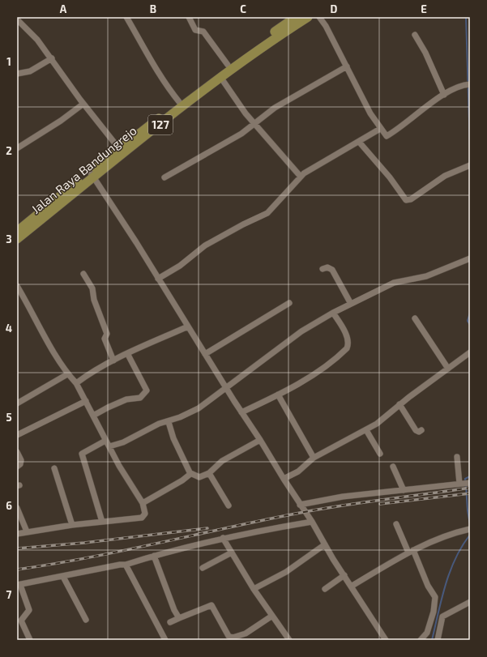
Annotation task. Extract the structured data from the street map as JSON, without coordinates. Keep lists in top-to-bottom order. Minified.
{"streets":{"main road":["127","Jalan Raya Bandungrejo"]},"grid":{"columns":["A","B","C","D","E"],"rows":["1","2","3","4","5","6","7"]}}
